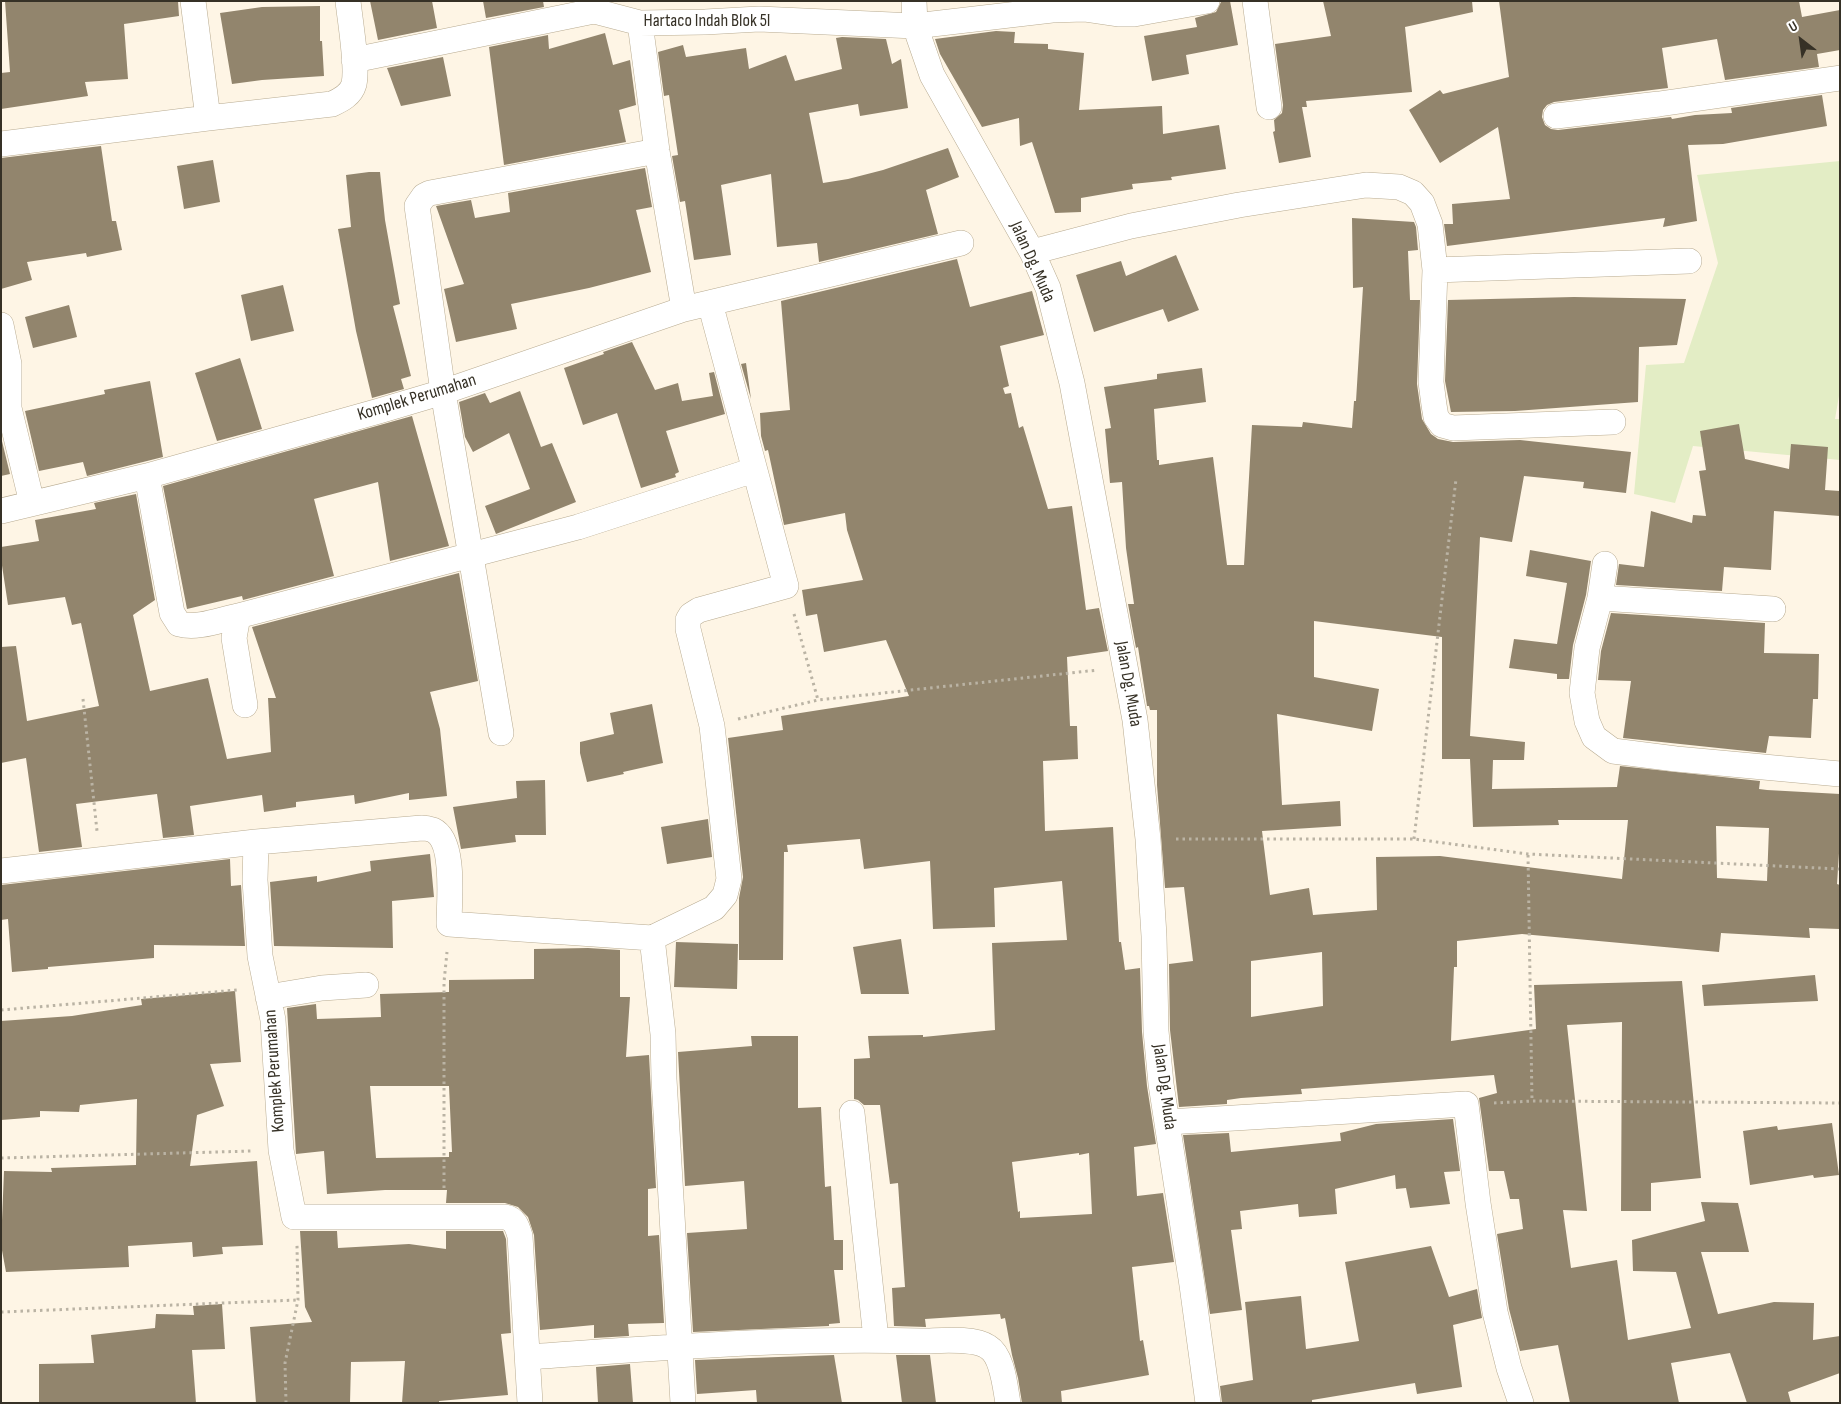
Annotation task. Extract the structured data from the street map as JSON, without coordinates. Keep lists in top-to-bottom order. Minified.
{"streets":{"street":["Hartaco Indah Blok 5I","Jalan Dg. Muda","Komplek Perumahan"]},"crossings":[["Hartaco Indah Blok 5I","Jalan Dg. Muda"]],"north":"top left"}
